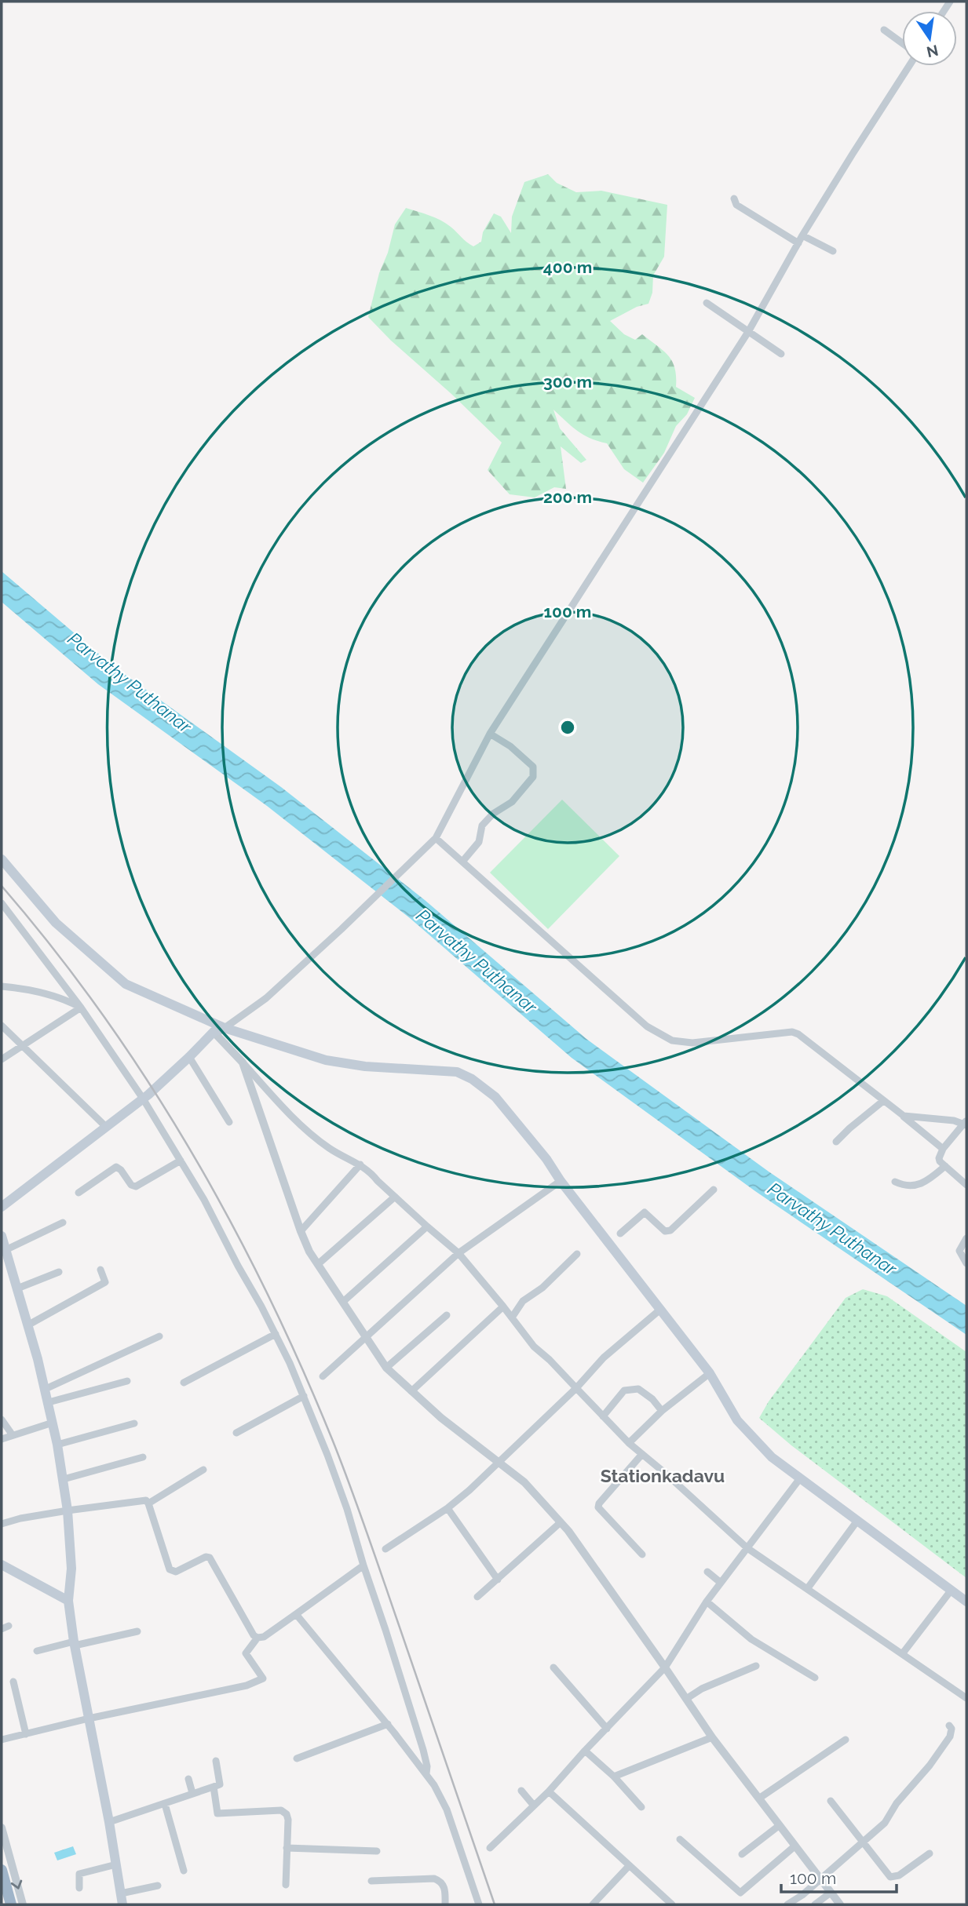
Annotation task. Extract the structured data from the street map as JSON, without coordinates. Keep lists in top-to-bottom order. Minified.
{"districts":["Stationkadavu"],"water":["Parvathy Puthanar"],"scale_bar":"100 m","north":"bottom","rings":["400 m","300 m","200 m","100 m"]}
